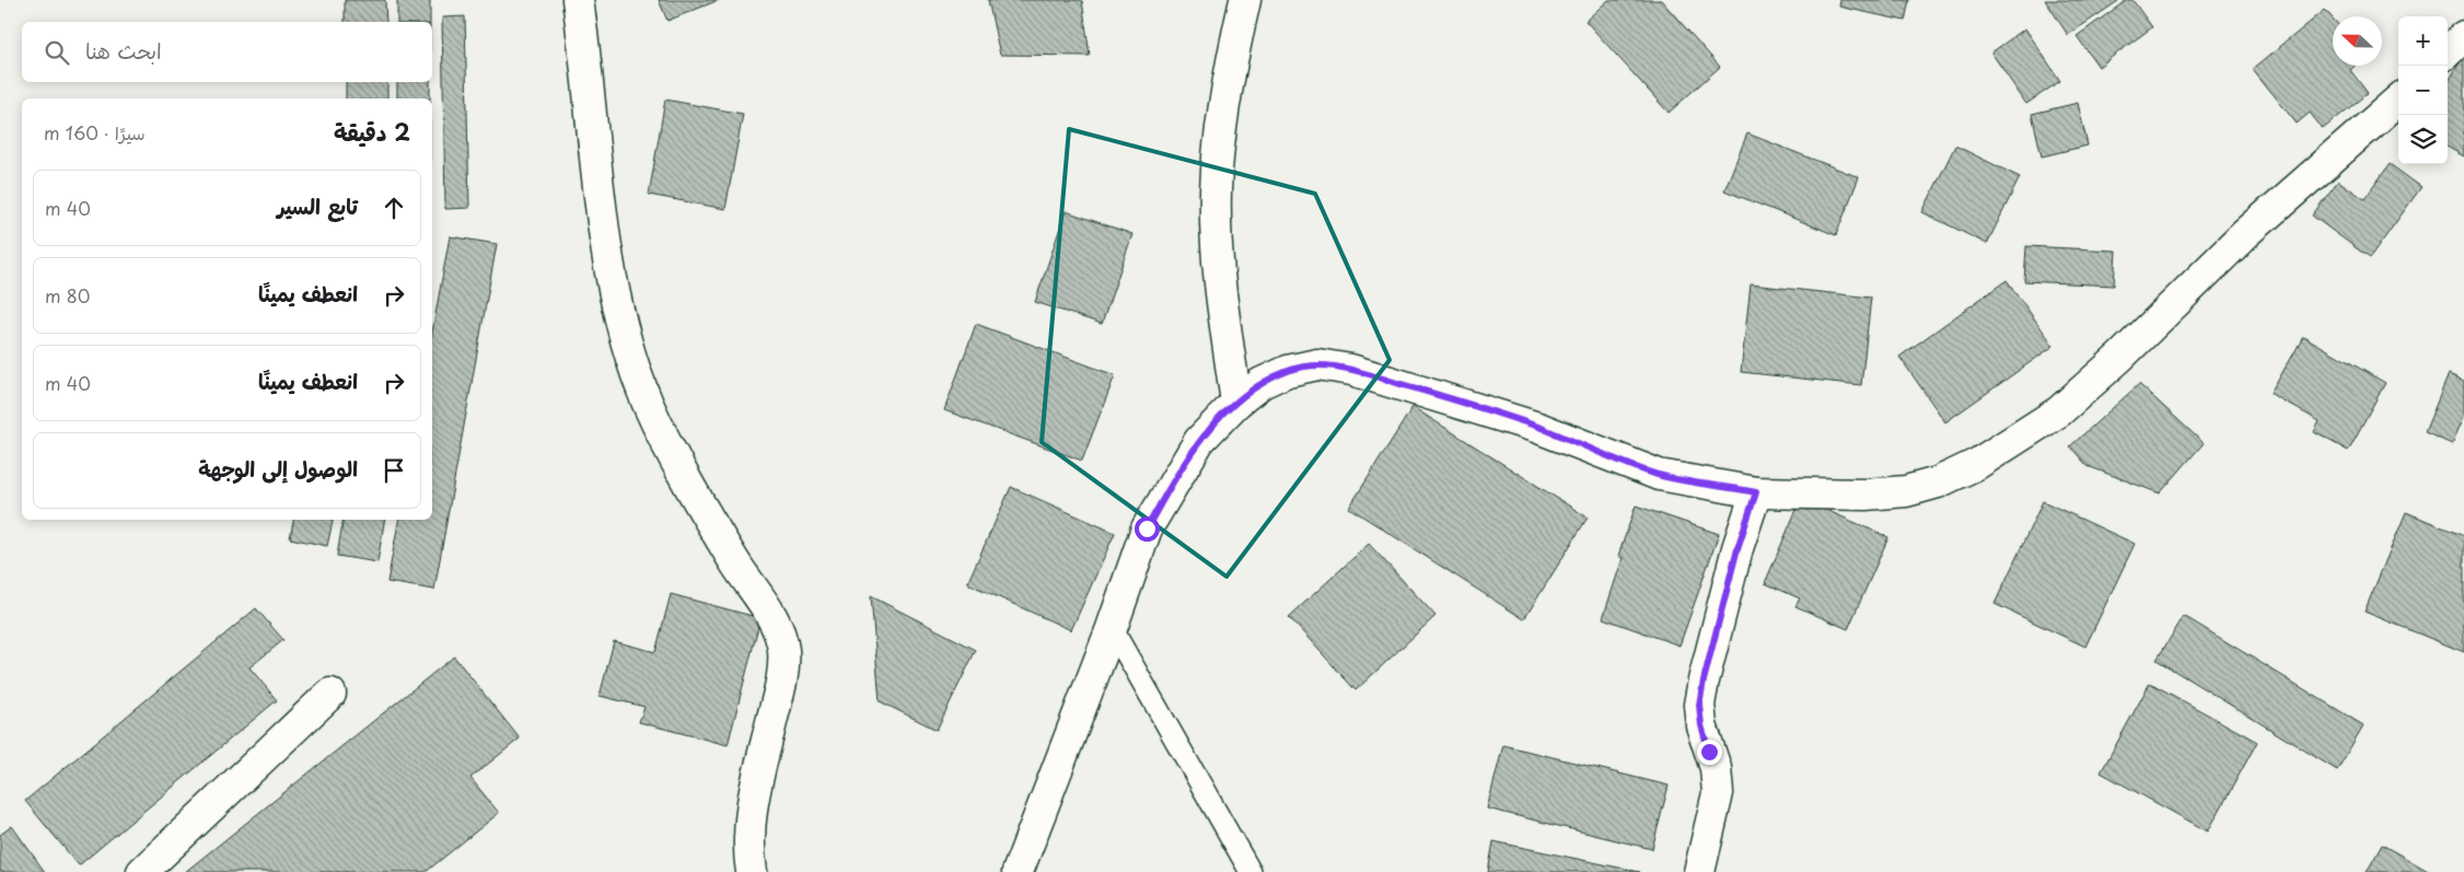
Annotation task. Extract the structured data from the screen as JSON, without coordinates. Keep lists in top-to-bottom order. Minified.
{"north":"left","page":{"map_buttons":["+","−"],"search":"ابحث هنا","heading":["2 دقيقة","سيرًا · 160 m"],"list":[["تابع السير","40 m"],["انعطف يمينًا","80 m"],["انعطف يمينًا","40 m"],"الوصول إلى الوجهة"]}}
